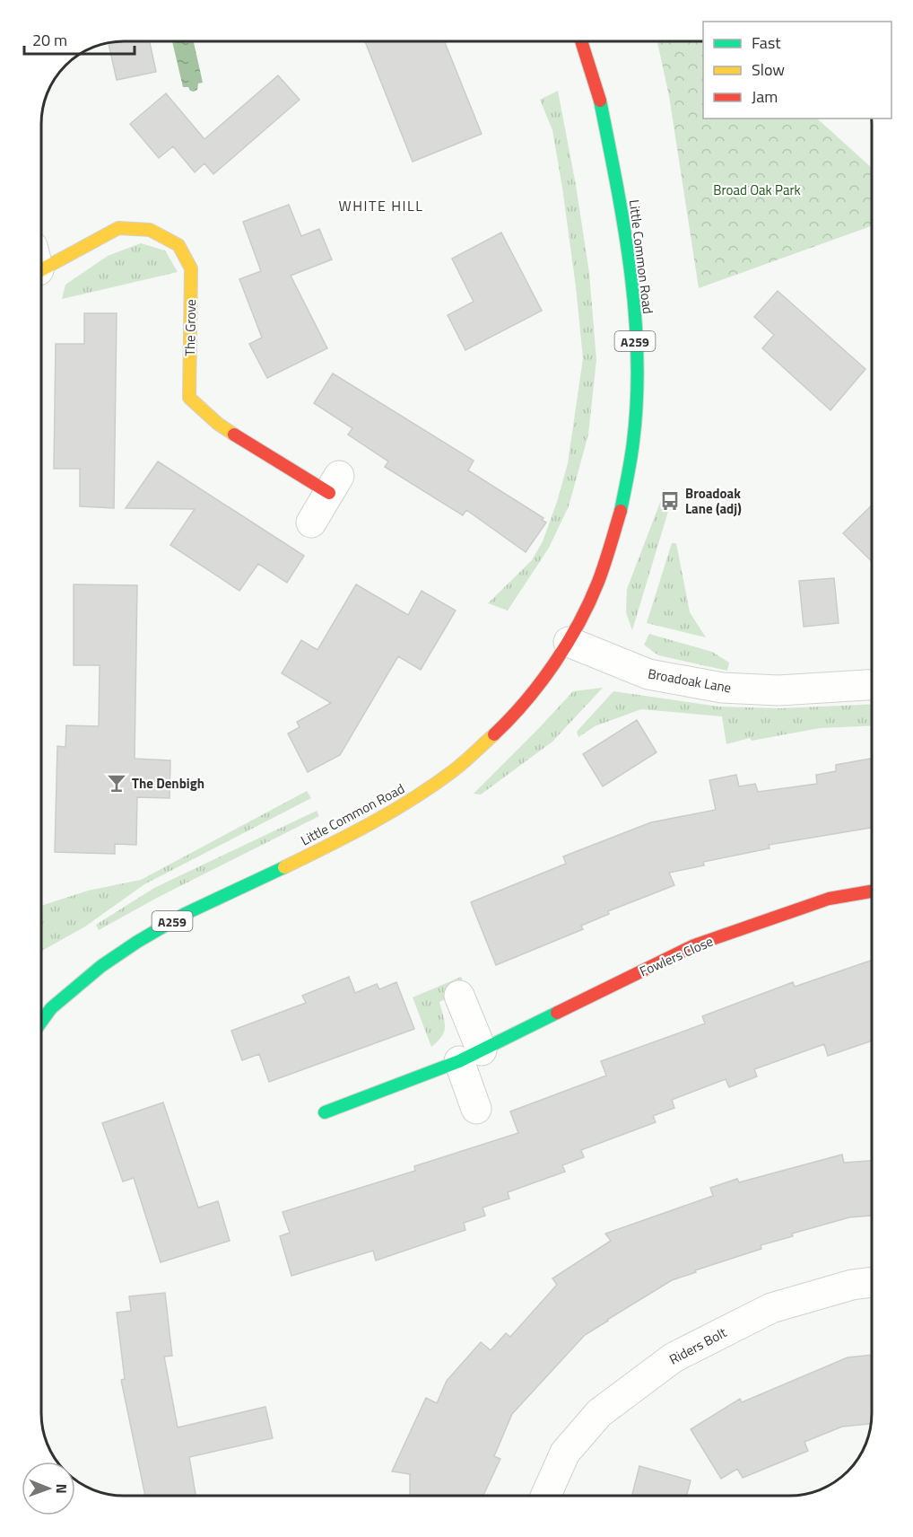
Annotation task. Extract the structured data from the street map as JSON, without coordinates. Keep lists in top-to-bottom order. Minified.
{"streets":{"main road":["Little Common Road","The Grove","A259","Fowlers Close"],"street":["Broadoak Lane","Riders Bolt"]},"crossings":[["Little Common Road","Broadoak Lane"]],"districts":["WHITE HILL"],"parks":["Broad Oak Park"],"places":{"bus stop":["Broadoak Lane (adj)"],"bar":["The Denbigh"]},"legend":["Fast","Slow","Jam"],"scale_bar":"20 m","north":"right"}
